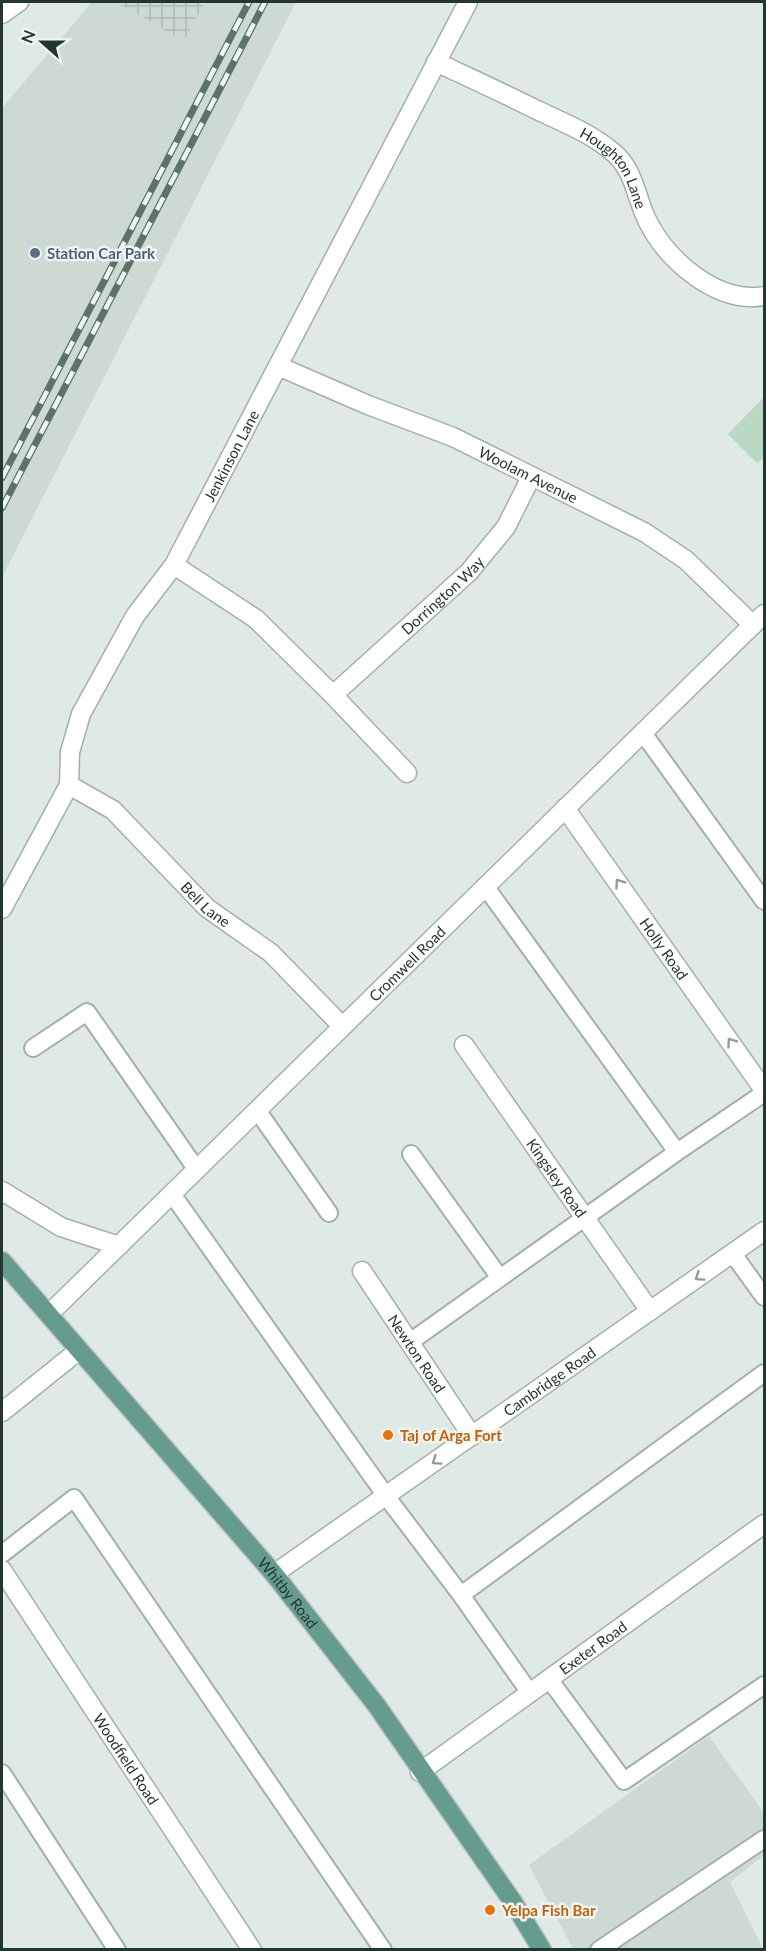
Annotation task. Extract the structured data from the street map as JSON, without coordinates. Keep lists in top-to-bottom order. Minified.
{"streets":{"main road":["Whitby Road"],"street":["Houghton Lane","Jenkinson Lane","Woolam Avenue","Dorrington Way","Bell Lane","Holly Road","Cromwell Road","Kingsley Road","Newton Road","Cambridge Road","Exeter Road","Woodfield Road"]},"crossings":[["Houghton Lane","Jenkinson Lane"],["Jenkinson Lane","Woolam Avenue"],["Jenkinson Lane","Bell Lane"],["Woolam Avenue","Dorrington Way"],["Woolam Avenue","Cromwell Road"],["Bell Lane","Cromwell Road"],["Holly Road","Cromwell Road"],["Cromwell Road","Whitby Road"],["Kingsley Road","Cambridge Road"],["Newton Road","Cambridge Road"],["Cambridge Road","Whitby Road"],["Whitby Road","Exeter Road"]],"one_way":["Holly Road"],"places":["Station Car Park","Taj of Arga Fort","Yelpa Fish Bar"],"north":"left"}
